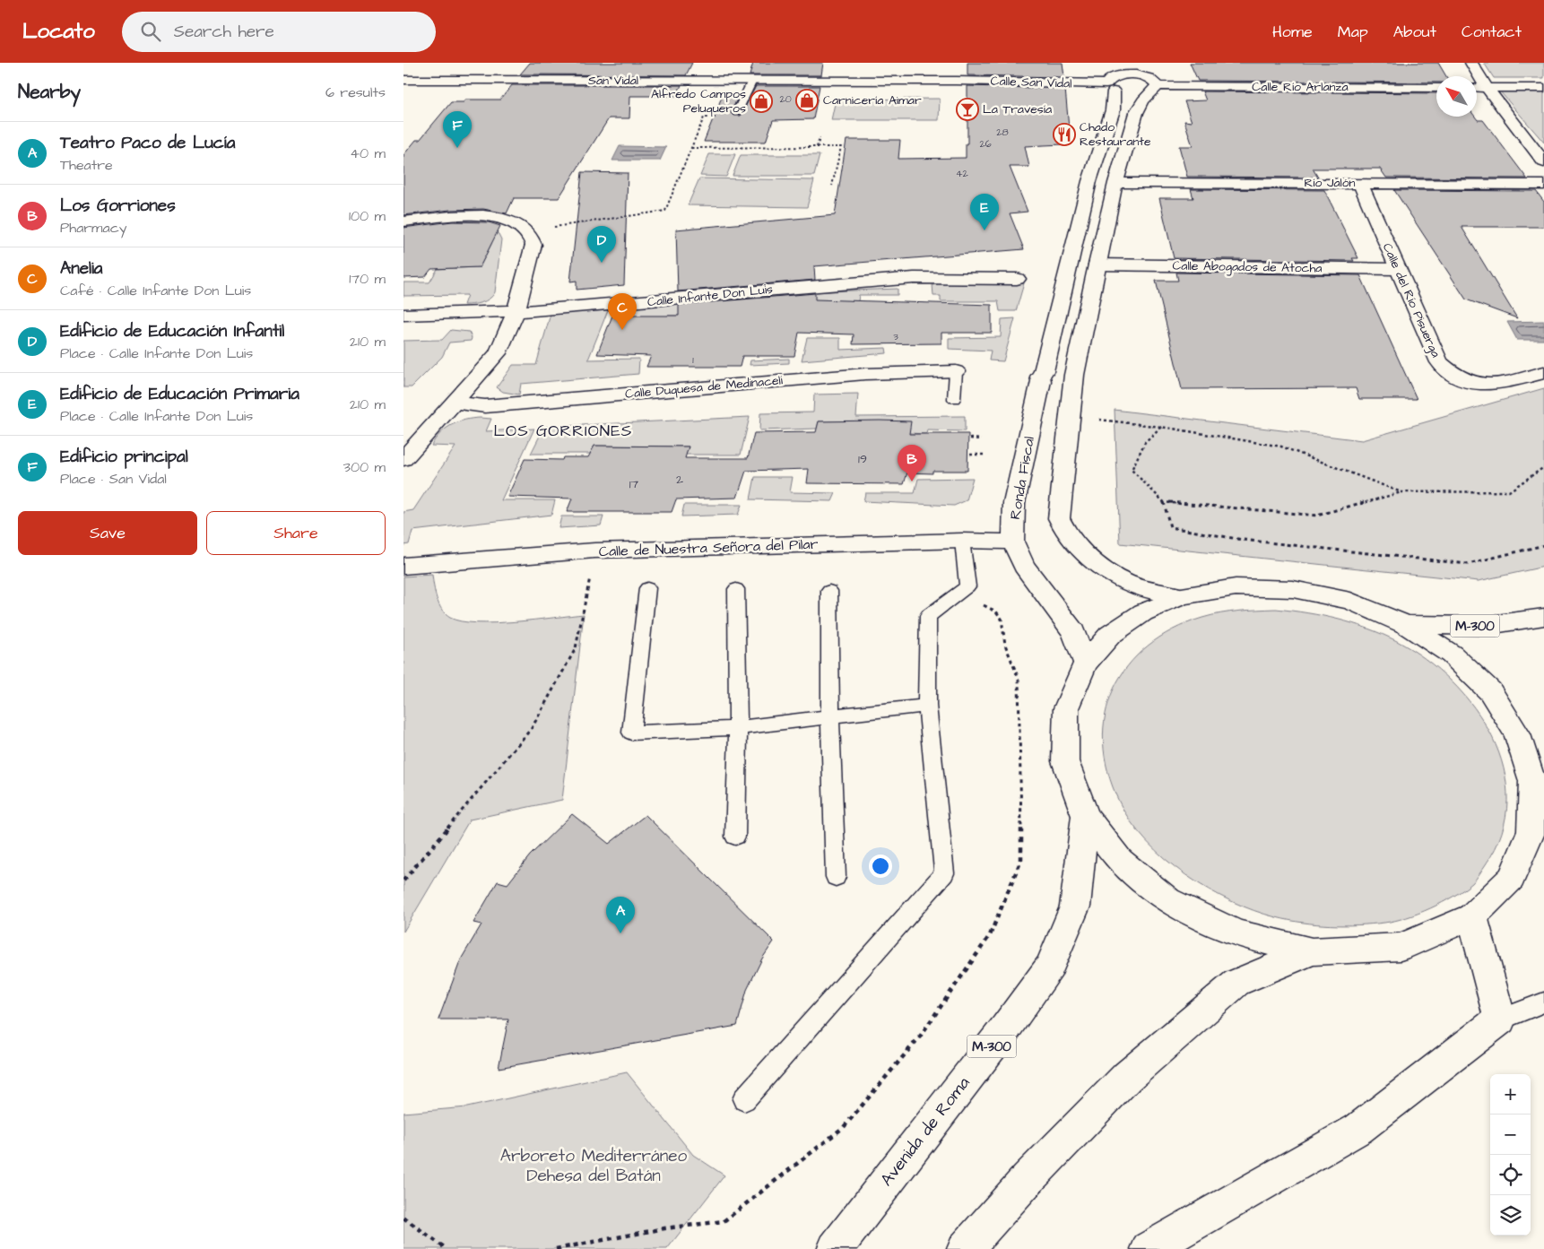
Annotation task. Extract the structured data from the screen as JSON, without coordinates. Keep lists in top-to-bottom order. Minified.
{"streets":{"street":["San Vidal","Calle San Vidal","Calle Río Arlanza","Río Jalón","Calle Abogados de Atocha","Calle Infante Don Luis","Calle del Río Pisuerga","Calle Duquesa de Medinaceli","Ronda Fiscal","Calle de Nuestra Señora del Pilar","M-300","Avenida de Roma"]},"crossings":[["San Vidal","Calle San Vidal"],["Calle San Vidal","Ronda Fiscal"],["Río Jalón","Calle del Río Pisuerga"],["Calle Abogados de Atocha","Calle del Río Pisuerga"],["Ronda Fiscal","Calle de Nuestra Señora del Pilar"],["Ronda Fiscal","M-300"],["M-300","Avenida de Roma"]],"districts":["LOS GORRIONES"],"parks":["Arboreto Mediterráneo Dehesa del Batán"],"places":{"shop":["Carnicería Aimar","Alfredo Campos Peluqueros"],"bar":["La Travesía"],"restaurant":["Chado Restaurante"]},"house_numbers":["20","28","26","42","3","1","19","2","17"],"north":"top left","page":{"header":"Locato","search":"Search here","nav":["Home","Map","About","Contact"],"heading":["Nearby","6 results"],"pins":["F","E","D","C","B","A"],"list":[{"mark":"A","name":"Teatro Paco de Lucía","note":"Theatre","value":"40 m"},{"mark":"B","name":"Los Gorriones","note":"Pharmacy","value":"100 m"},{"mark":"C","name":"Anelia","note":"Café · Calle Infante Don Luis","value":"170 m"},{"mark":"D","name":"Edificio de Educación Infantil","note":"Place · Calle Infante Don Luis","value":"210 m"},{"mark":"E","name":"Edificio de Educación Primaria","note":"Place · Calle Infante Don Luis","value":"210 m"},{"mark":"F","name":"Edificio principal","note":"Place · San Vidal","value":"300 m"}],"buttons":["Save","Share"],"map_buttons":["+","−"]}}
